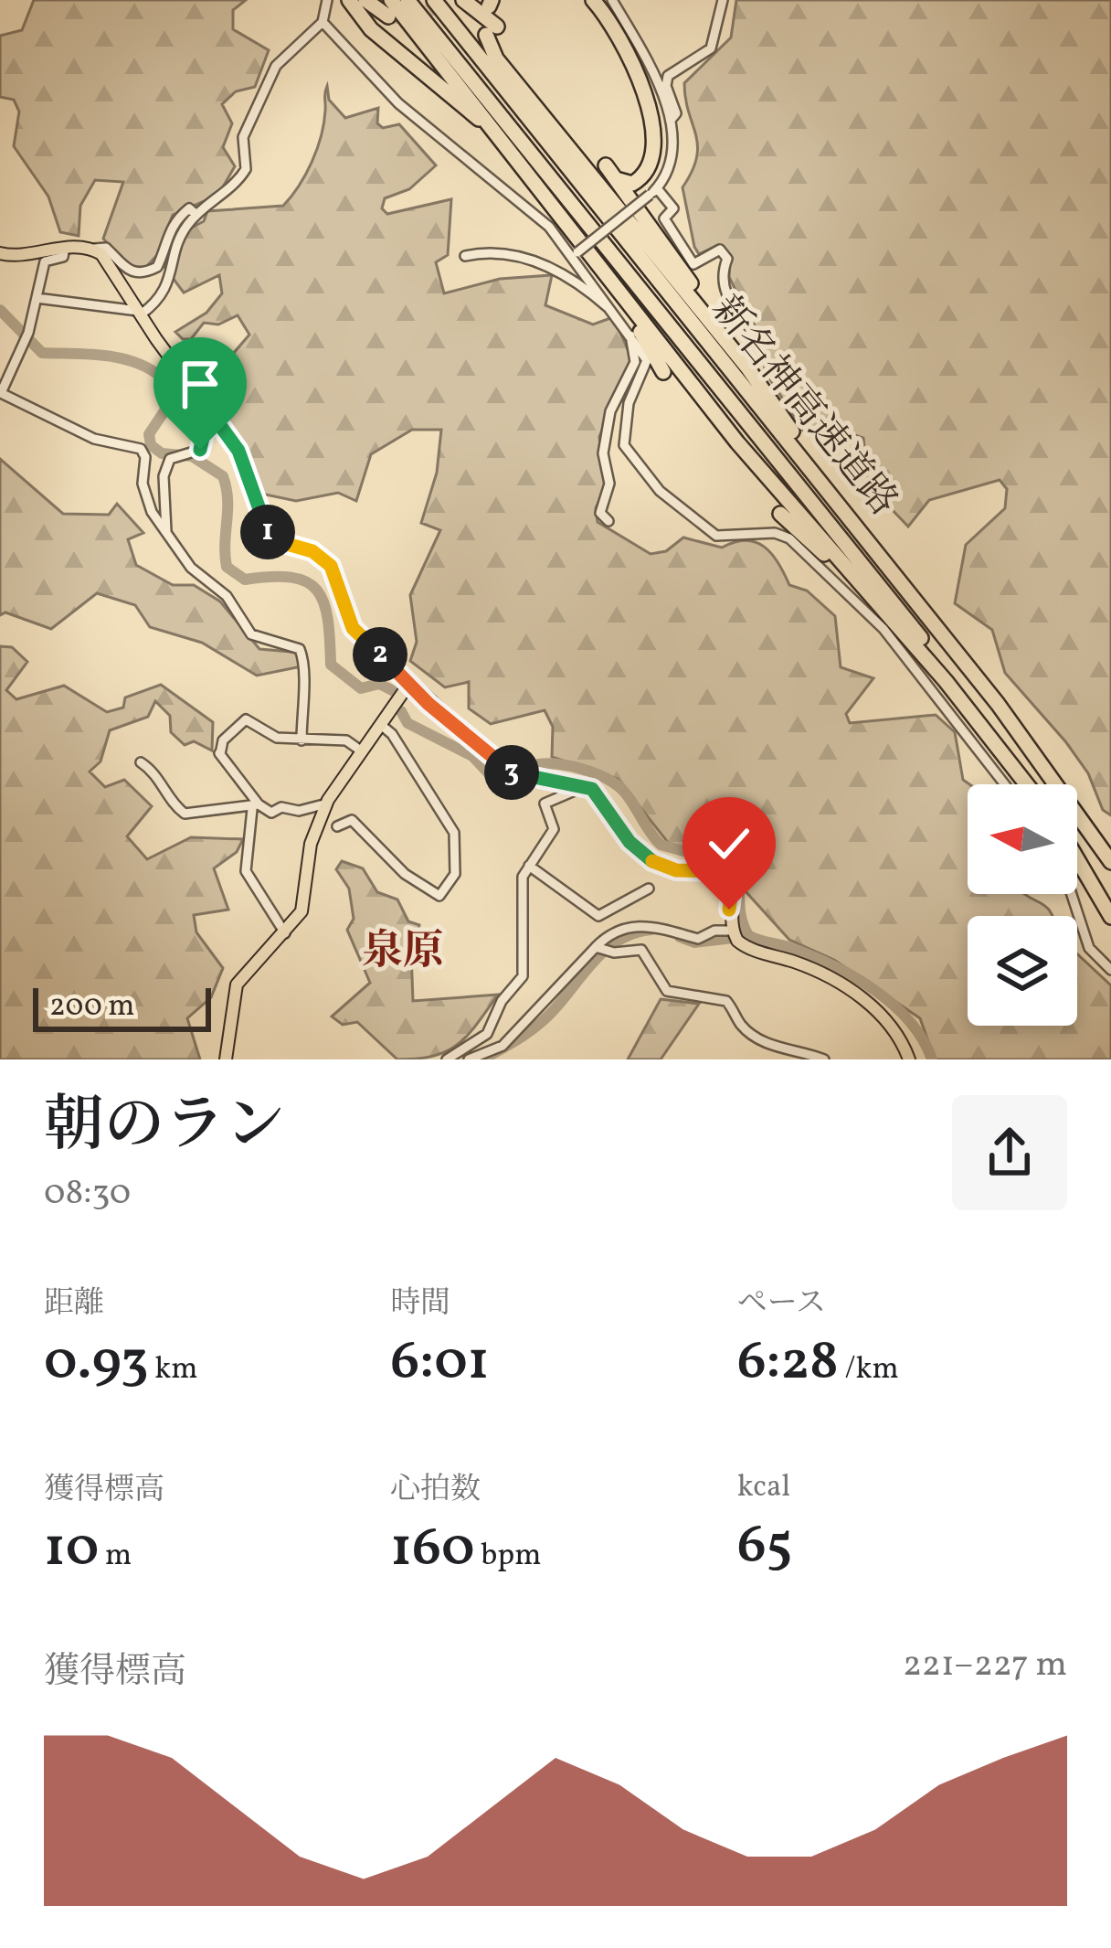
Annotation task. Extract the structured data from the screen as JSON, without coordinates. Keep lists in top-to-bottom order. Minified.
{"streets":{"highway":["新名神高速道路"]},"districts":["泉原"],"scale_bar":"200 m","north":"left","page":{"pins":["1","2","3"],"scale":"200 m","heading":["朝のラン","08:30"],"stats":[["距離","0.93 km"],["時間","6:01"],["ペース","6:28 /km"],["獲得標高","10 m"],["心拍数","160 bpm"],["kcal","65"]],"chart":["獲得標高","221–227 m"]}}
